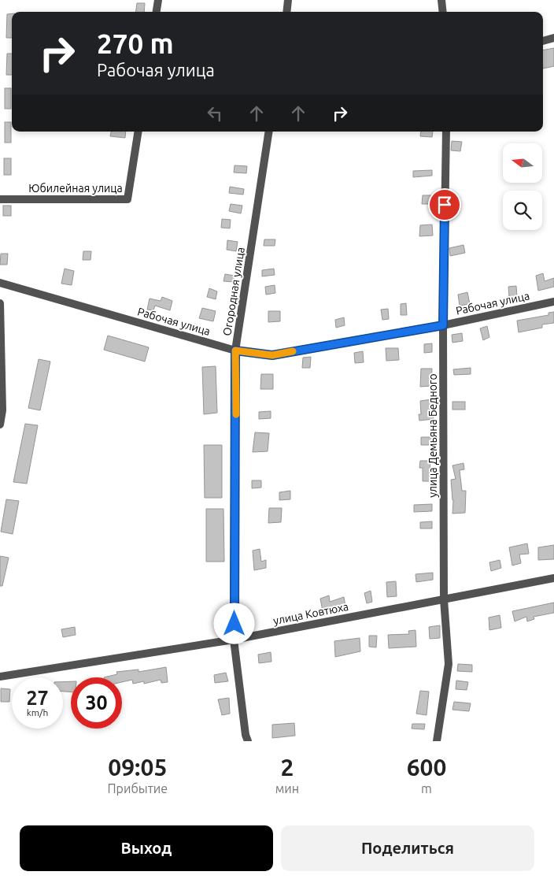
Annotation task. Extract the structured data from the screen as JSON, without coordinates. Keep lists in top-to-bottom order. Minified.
{"streets":{"street":["Юбилейная улица","Огородная улица","Рабочая улица","улица Демьяна Бедного","улица Ковтюха"]},"crossings":[["Огородная улица","Рабочая улица"],["Огородная улица","улица Ковтюха"],["Рабочая улица","улица Демьяна Бедного"],["улица Демьяна Бедного","улица Ковтюха"]],"north":"left","page":{"turn":["270 m","Рабочая улица"],"speed":"27 km/h","limit":"30","eta":["09:05","Прибытие","2","мин","600","m"],"buttons":["Выход","Поделиться"]}}
